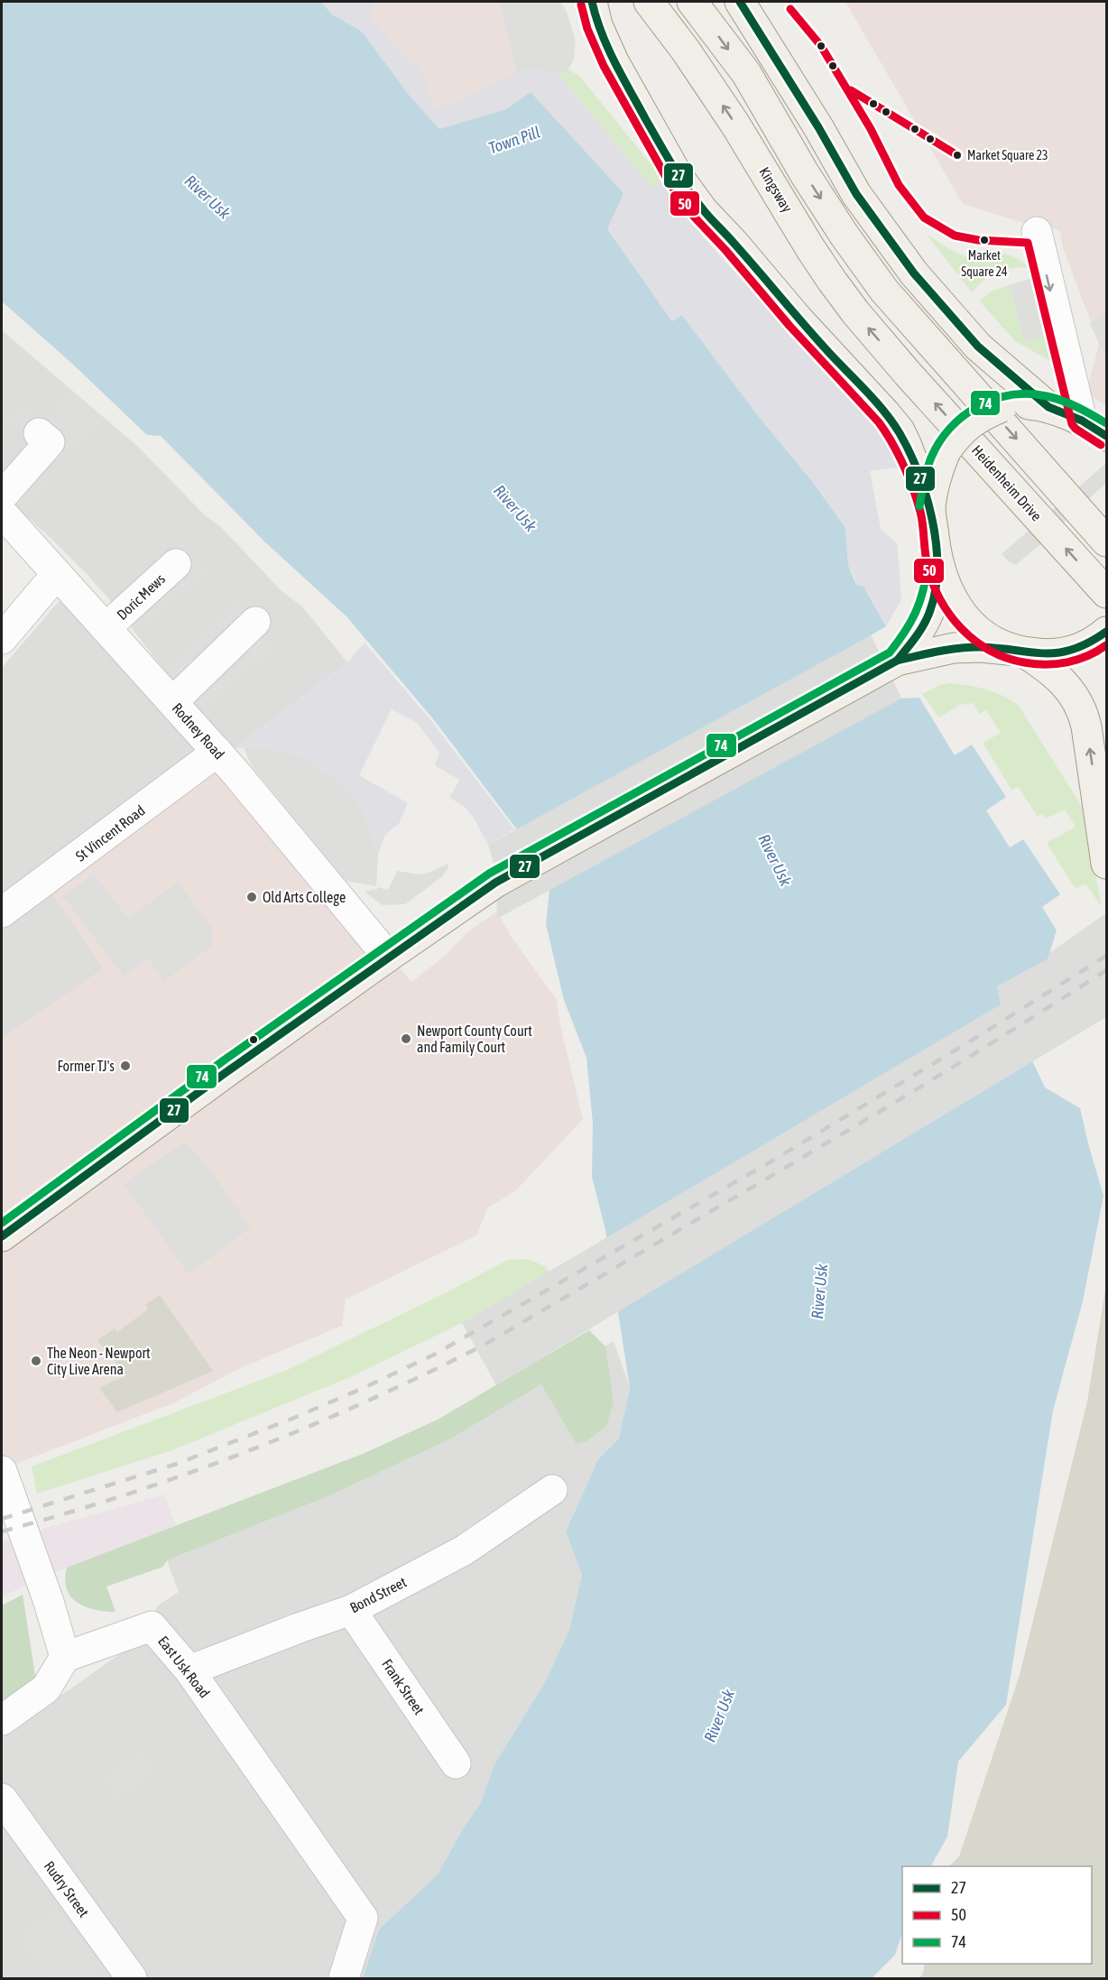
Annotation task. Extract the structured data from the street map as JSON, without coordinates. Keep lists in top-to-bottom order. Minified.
{"streets":{"main road":["Kingsway","Heidenheim Drive"],"street":["Doric Mews","Rodney Road","St Vincent Road","Bond Street","East Usk Road","Frank Street","Rudry Street"]},"crossings":[["Kingsway","Heidenheim Drive"],["Doric Mews","Rodney Road"],["Rodney Road","St Vincent Road"],["Bond Street","East Usk Road"],["Bond Street","Frank Street"]],"water":["Town Pill","River Usk"],"places":["Market Square 23","Market Square 24","Old Arts College","Newport County Court and Family Court","Former TJ's","The Neon - Newport City Live Arena"],"lines":["transit line 27","transit line 50","transit line 74"],"legend":["27","50","74"]}
